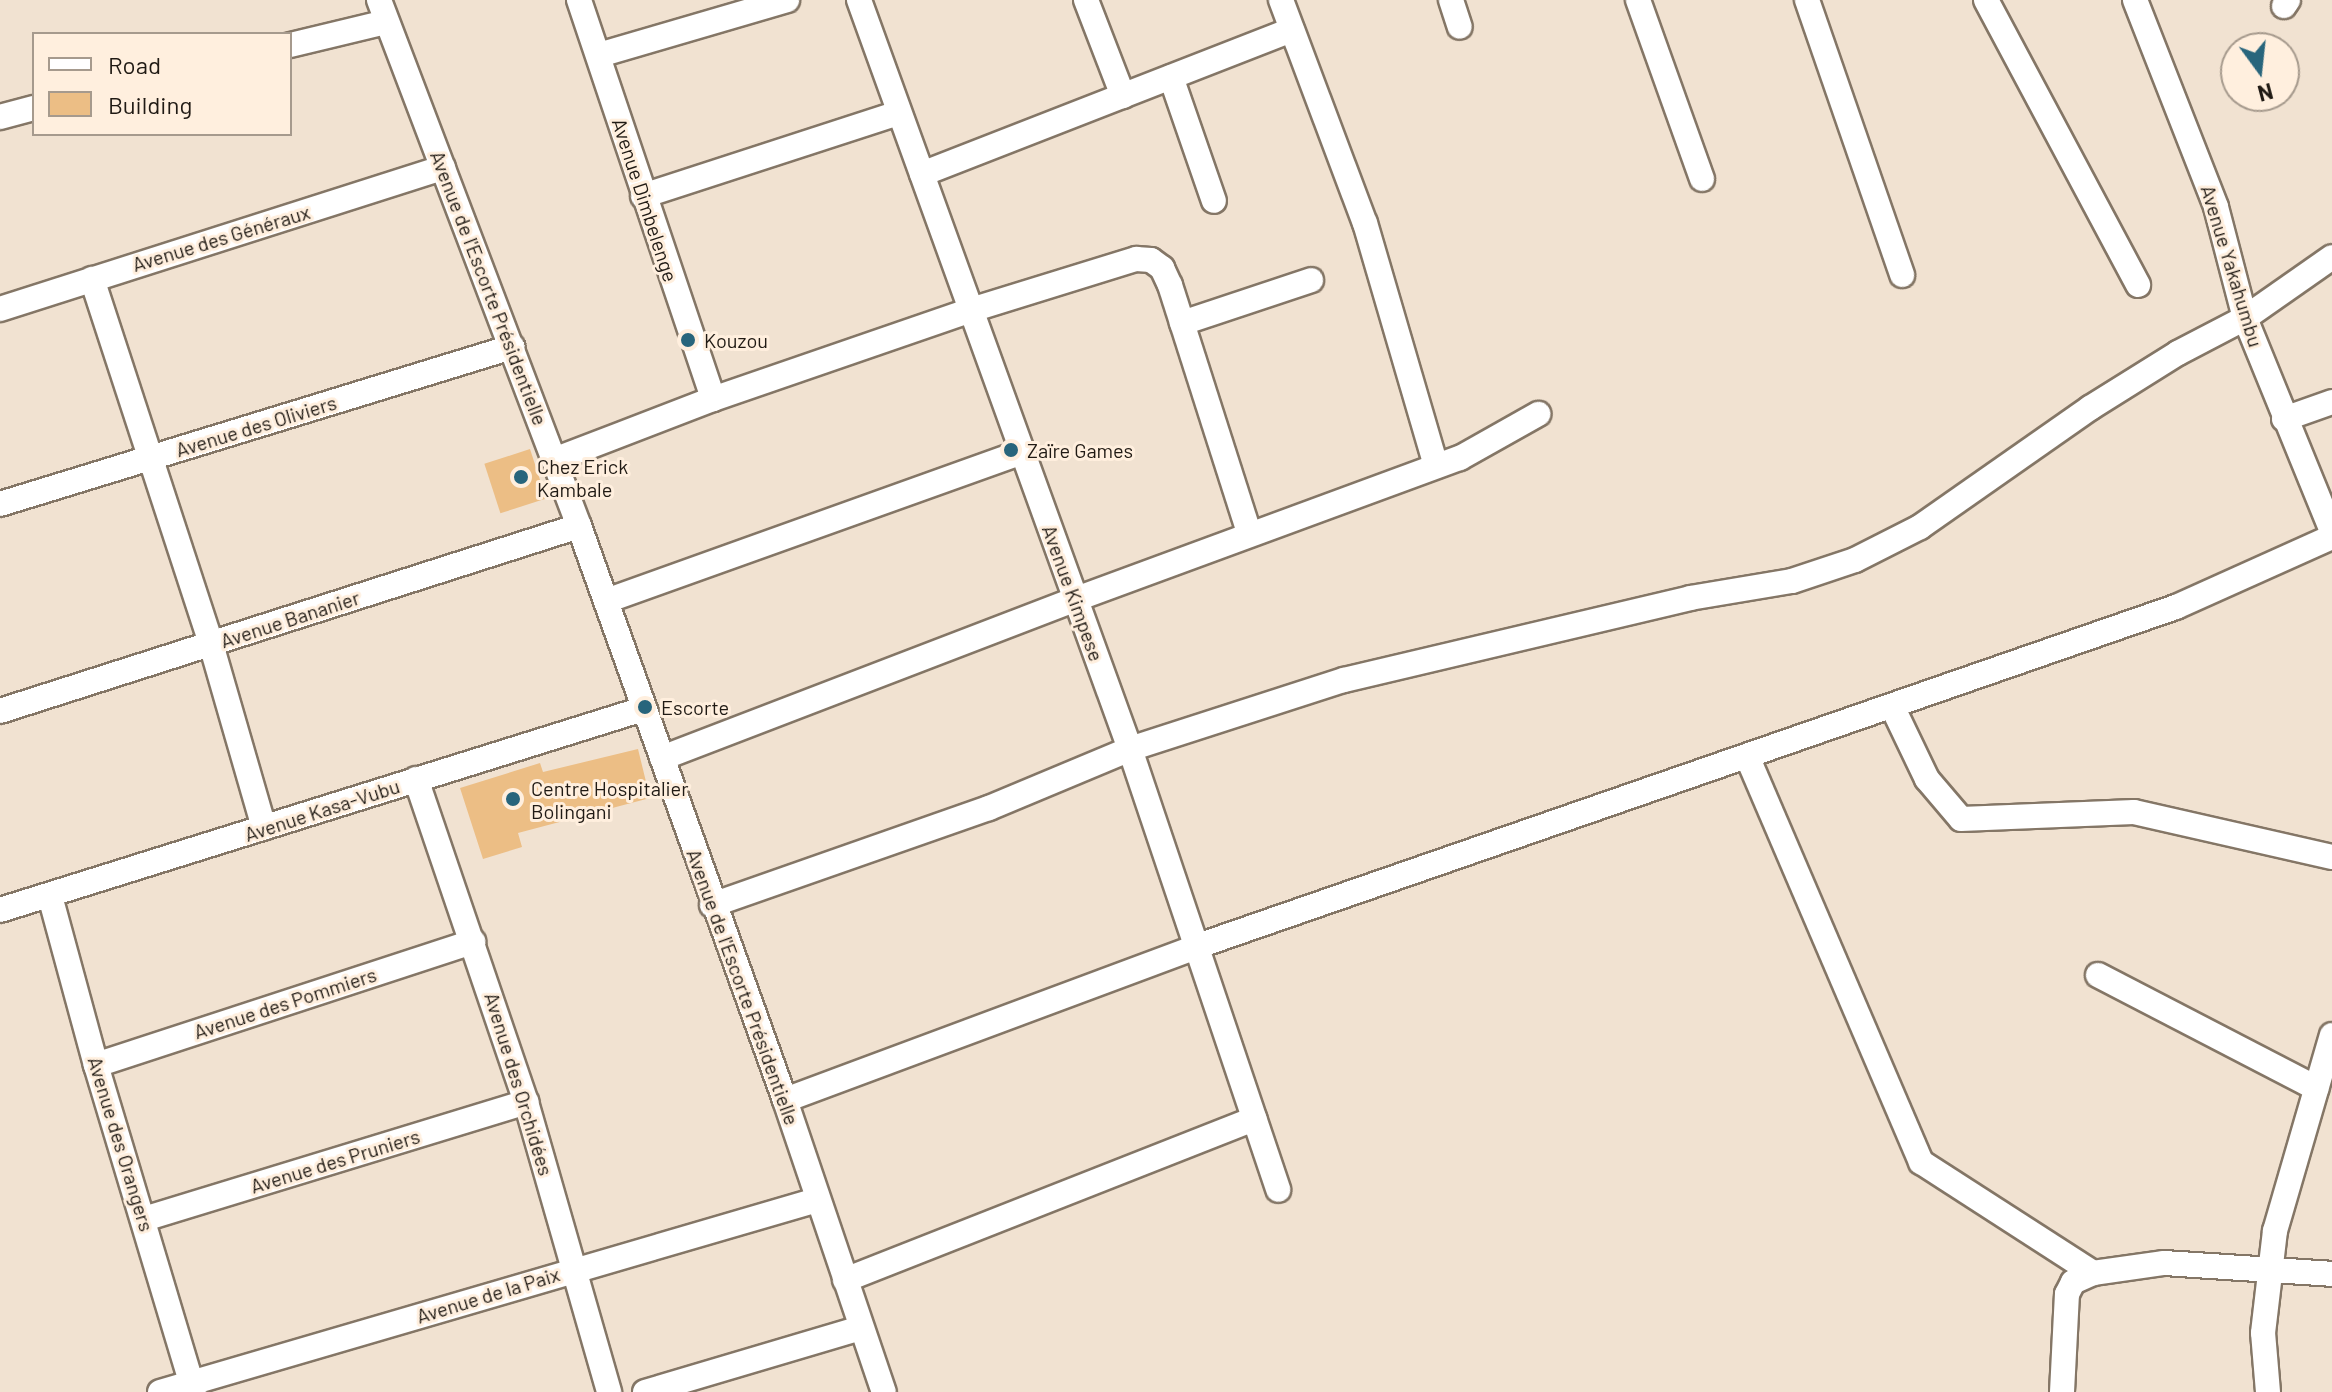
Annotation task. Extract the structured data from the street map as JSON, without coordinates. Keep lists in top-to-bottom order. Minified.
{"streets":{"street":["Avenue Dimbelenge","Avenue des Généraux","Avenue Yakahumbu","Avenue de l'Escorte Présidentielle","Avenue des Oliviers","Avenue Kimpese","Avenue Bananier","Avenue Kasa-Vubu","Avenue des Pommiers","Avenue des Orchidées","Avenue des Orangers","Avenue des Pruniers","Avenue de la Paix"]},"crossings":[["Avenue des Généraux","Avenue de l'Escorte Présidentielle"],["Avenue de l'Escorte Présidentielle","Avenue des Oliviers"],["Avenue de l'Escorte Présidentielle","Avenue Bananier"],["Avenue de l'Escorte Présidentielle","Avenue Kasa-Vubu"],["Avenue de l'Escorte Présidentielle","Avenue de la Paix"],["Avenue Kasa-Vubu","Avenue des Orchidées"],["Avenue Kasa-Vubu","Avenue des Orangers"],["Avenue des Pommiers","Avenue des Orchidées"],["Avenue des Pommiers","Avenue des Orangers"],["Avenue des Orchidées","Avenue des Pruniers"],["Avenue des Orchidées","Avenue de la Paix"],["Avenue des Orangers","Avenue des Pruniers"],["Avenue des Orangers","Avenue de la Paix"]],"places":["Kouzou","Zaïre Games","Chez Erick Kambale","Escorte","Centre Hospitalier Bolingani"],"legend":["Road","Building"],"north":"bottom"}
